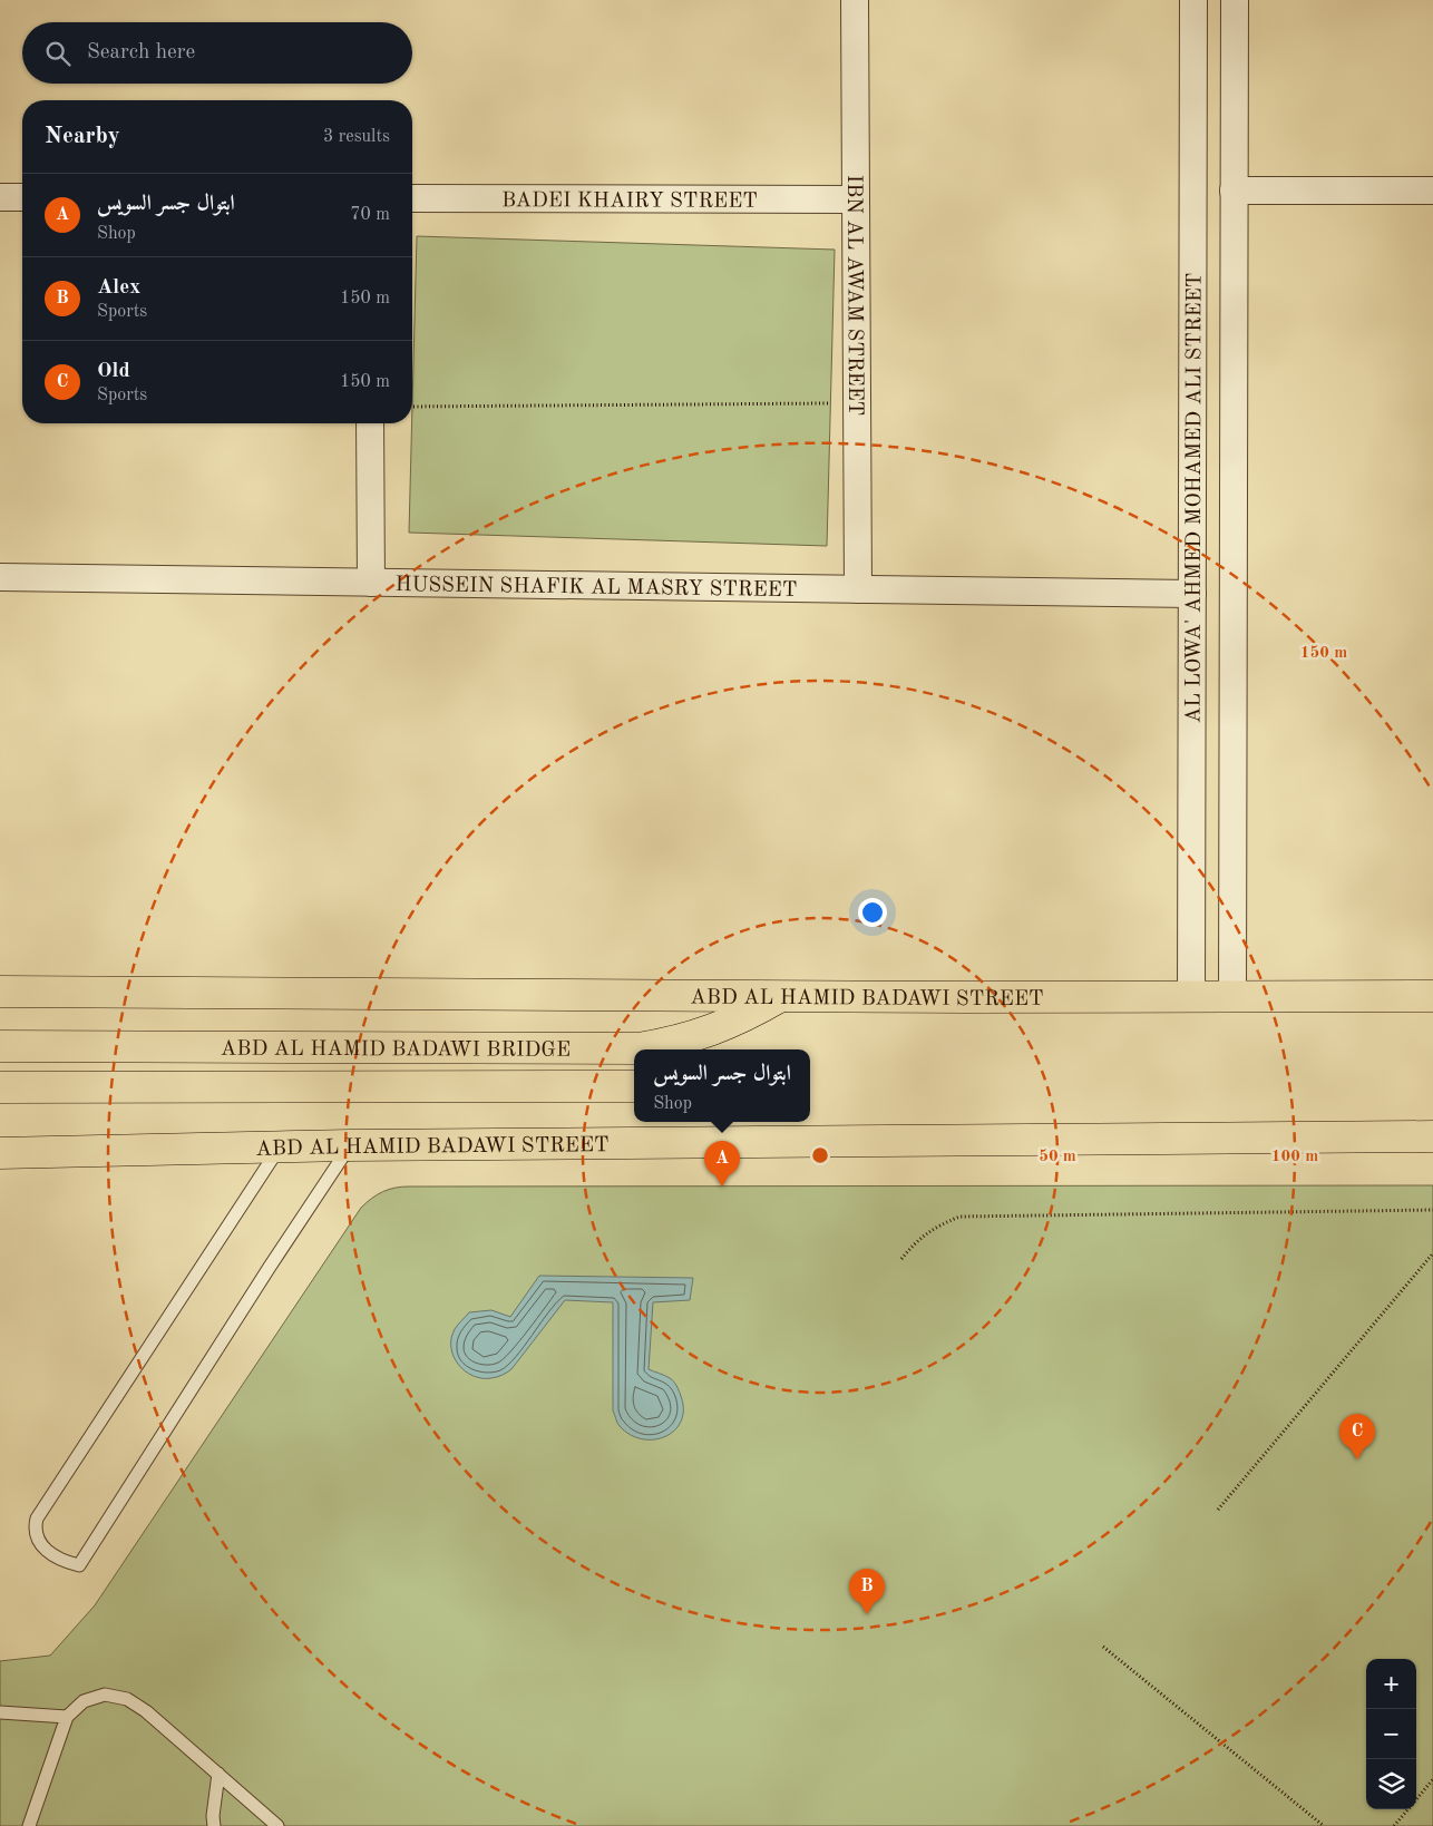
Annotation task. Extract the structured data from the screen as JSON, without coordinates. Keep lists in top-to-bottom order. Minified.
{"streets":{"main road":["ABD AL HAMID BADAWI STREET","ABD AL HAMID BADAWI BRIDGE"],"street":["BADEI KHAIRY STREET","IBN AL AWAM STREET","AL LOWA' AHMED MOHAMED ALI STREET","HUSSEIN SHAFIK AL MASRY STREET"]},"crossings":[["BADEI KHAIRY STREET","IBN AL AWAM STREET"],["IBN AL AWAM STREET","HUSSEIN SHAFIK AL MASRY STREET"],["AL LOWA' AHMED MOHAMED ALI STREET","HUSSEIN SHAFIK AL MASRY STREET"],["AL LOWA' AHMED MOHAMED ALI STREET","ABD AL HAMID BADAWI STREET"],["ABD AL HAMID BADAWI STREET","ABD AL HAMID BADAWI BRIDGE"]],"page":{"search":"Search here","heading":["Nearby","3 results"],"list":[{"mark":"A","name":"ابتوال جسر السويس","note":"Shop","value":"70 m"},{"mark":"B","name":"Alex","note":"Sports","value":"150 m"},{"mark":"C","name":"Old","note":"Sports","value":"150 m"}],"popup":["ابتوال جسر السويس","Shop"],"pins":["A","C","B"],"map_buttons":["+","−"]},"rings":["150 m","50 m","100 m"]}
